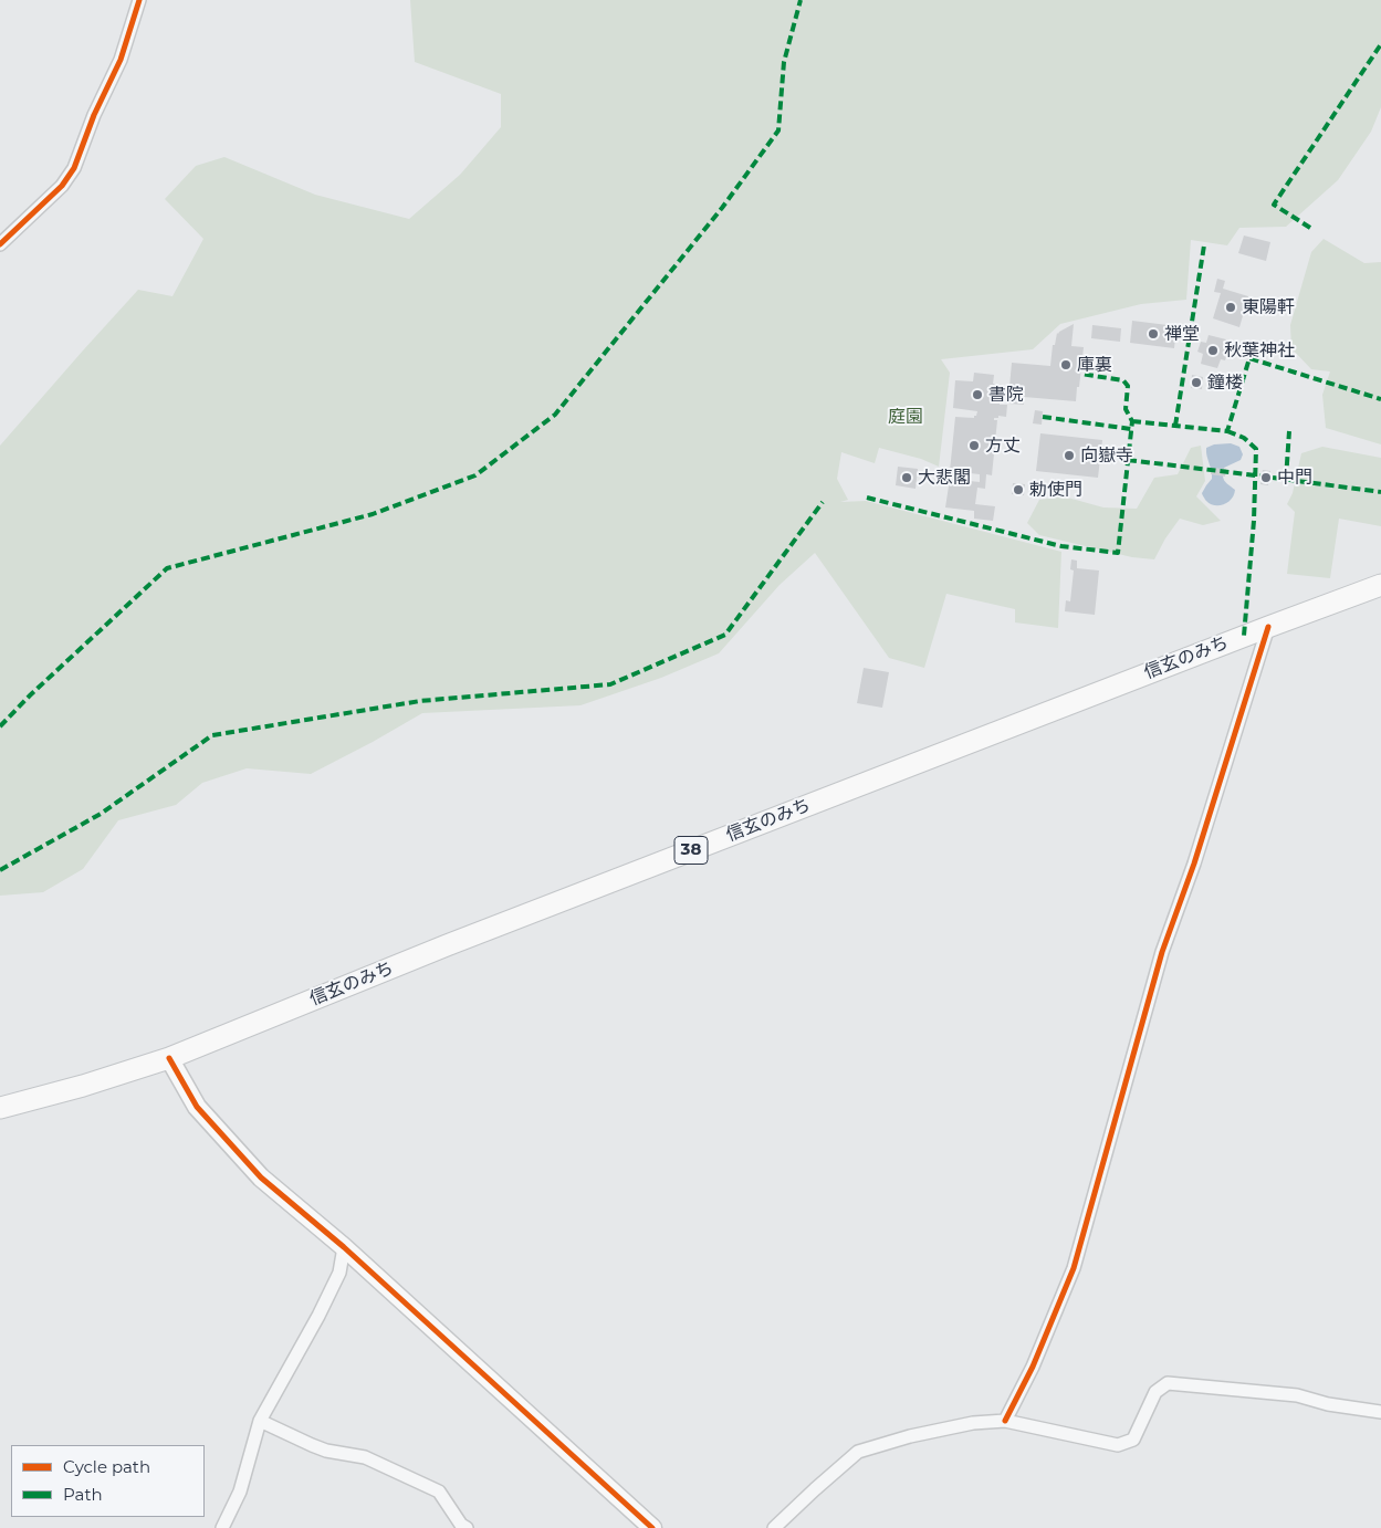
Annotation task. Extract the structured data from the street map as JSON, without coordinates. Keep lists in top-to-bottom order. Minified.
{"streets":{"main road":["信玄のみち","38"]},"parks":["庭園"],"places":["東陽軒","禅堂","秋葉神社","庫裏","鐘楼","書院","方丈","向嶽寺","大悲閣","中門","勅使門"],"legend":["Cycle path","Path"]}
